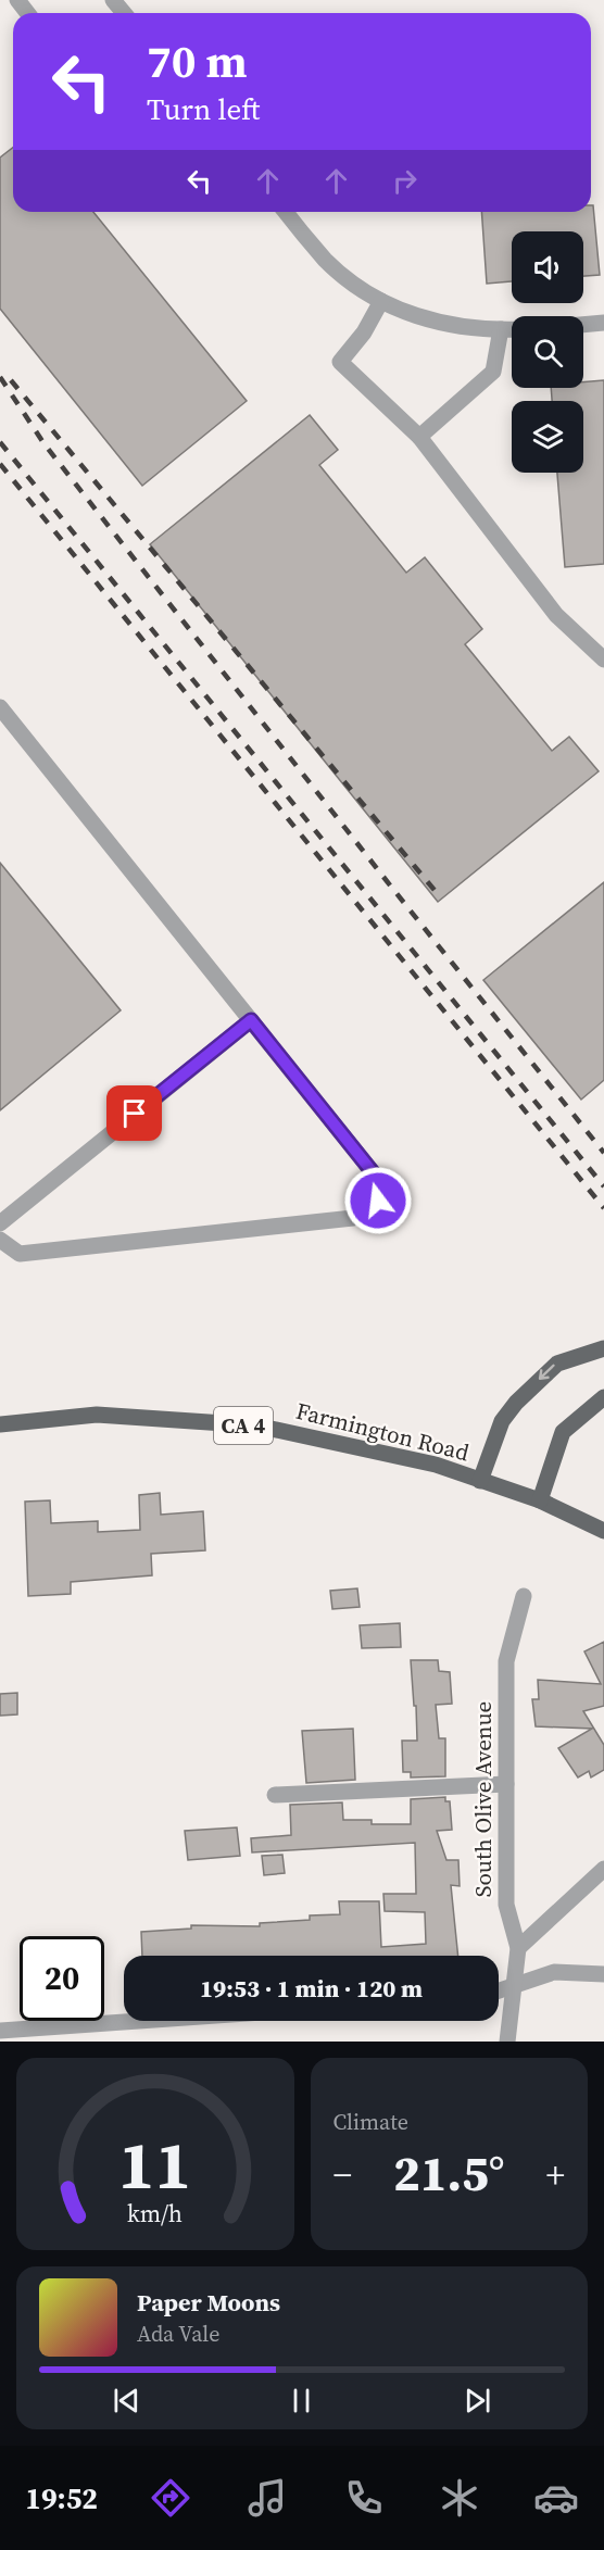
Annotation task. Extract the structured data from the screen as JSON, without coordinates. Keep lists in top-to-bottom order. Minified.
{"streets":{"main road":["CA 4","Farmington Road"],"street":["South Olive Avenue"]},"crossings":[["CA 4","Farmington Road"]],"page":{"turn":["70 m","Turn left"],"limit":"20","trip":"19:53 · 1 min · 120 m","tile":"Climate","heat":["−","21.5°","+"],"song":["Paper Moons","Ada Vale"],"tabs":"19:52","gauge":["11","km/h"]}}
